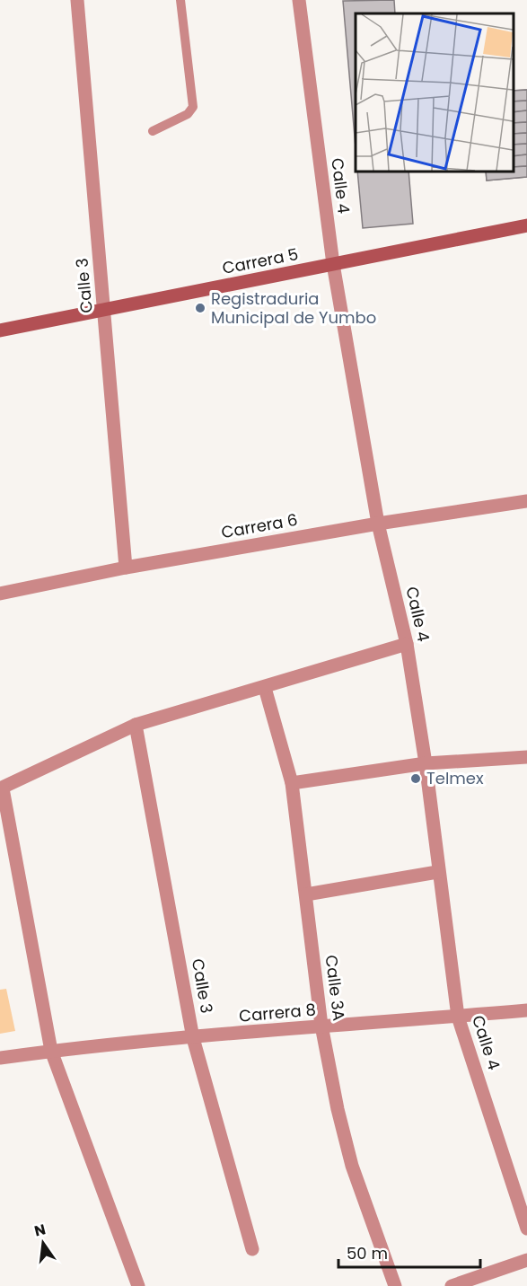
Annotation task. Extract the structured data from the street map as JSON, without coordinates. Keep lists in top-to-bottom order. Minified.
{"streets":{"main road":["Carrera 5"],"street":["Calle 4","Calle 3","Carrera 6","Calle 3A","Carrera 8"]},"crossings":[["Calle 4","Carrera 5"],["Calle 4","Carrera 6"],["Calle 4","Carrera 8"],["Carrera 5","Calle 3"],["Calle 3","Carrera 6"],["Calle 3","Carrera 8"],["Calle 3A","Carrera 8"]],"places":["Registraduria Municipal de Yumbo","Telmex"],"scale_bar":"50 m","north":"top"}
